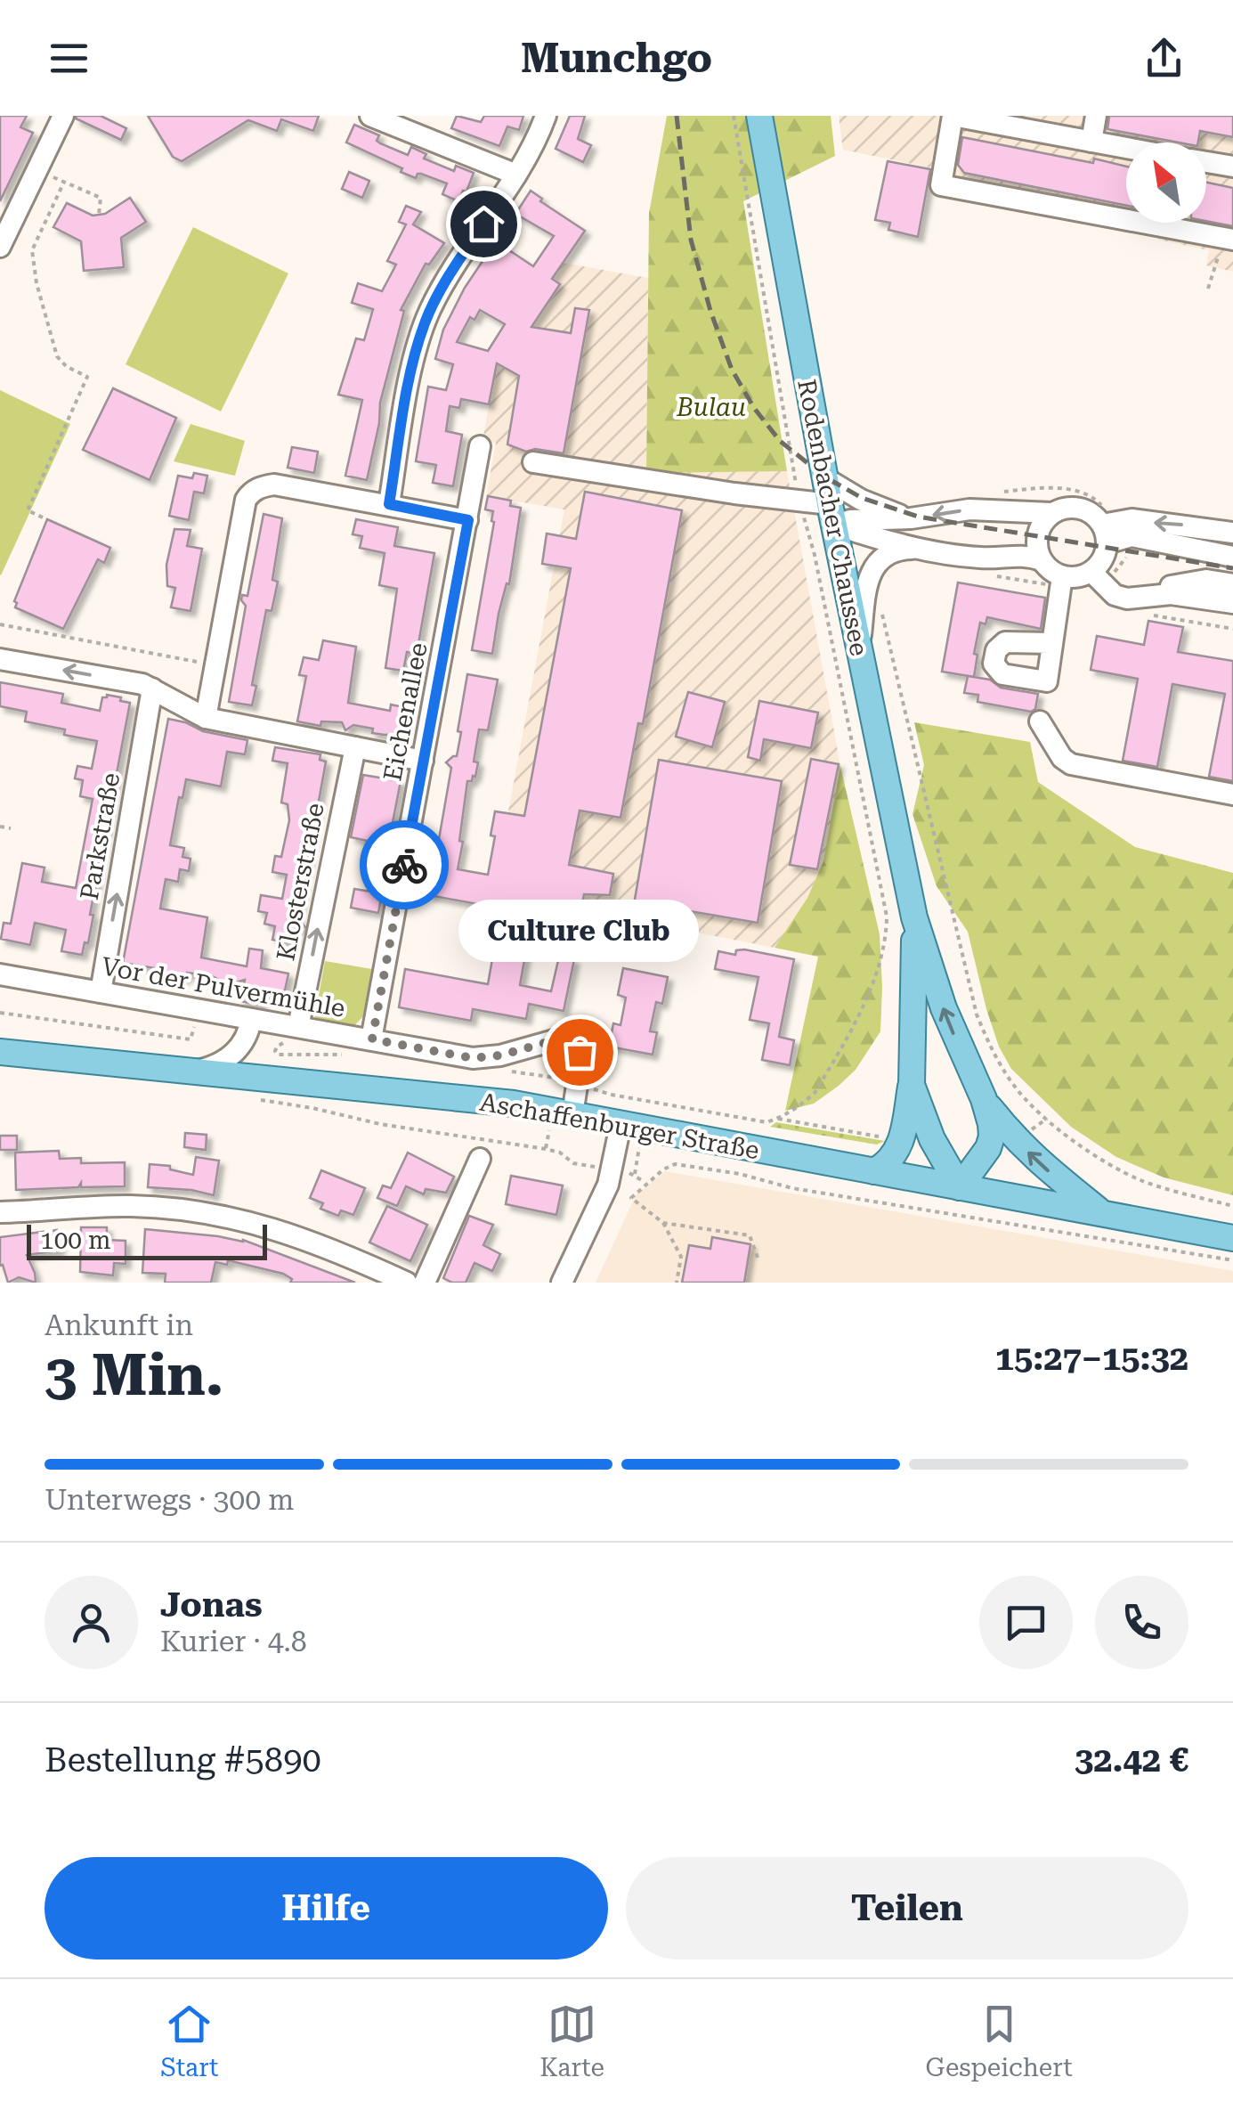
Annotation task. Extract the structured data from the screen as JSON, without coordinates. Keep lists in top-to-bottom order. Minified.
{"streets":{"main road":["Rodenbacher Chaussee","Aschaffenburger Straße"],"street":["Eichenallee","Parkstraße","Klosterstraße","Vor der Pulvermühle"]},"crossings":[["Eichenallee","Vor der Pulvermühle"],["Parkstraße","Vor der Pulvermühle"],["Klosterstraße","Vor der Pulvermühle"],["Vor der Pulvermühle","Aschaffenburger Straße"]],"one_way":["Parkstraße","Klosterstraße"],"parks":["Bulau"],"places":["Culture Club"],"scale_bar":"100 m","north":"top left","page":{"header":"Munchgo","bubble":"Culture Club","scale":"100 m","heading":["3 Min.","Ankunft in","15:27–15:32"],"panel":["Jonas","Kurier · 4.8","Bestellung #5890","32.42 €"],"bar":"Unterwegs · 300 m","buttons":["Hilfe","Teilen"],"tabs":["Start","Karte","Gespeichert"]}}
